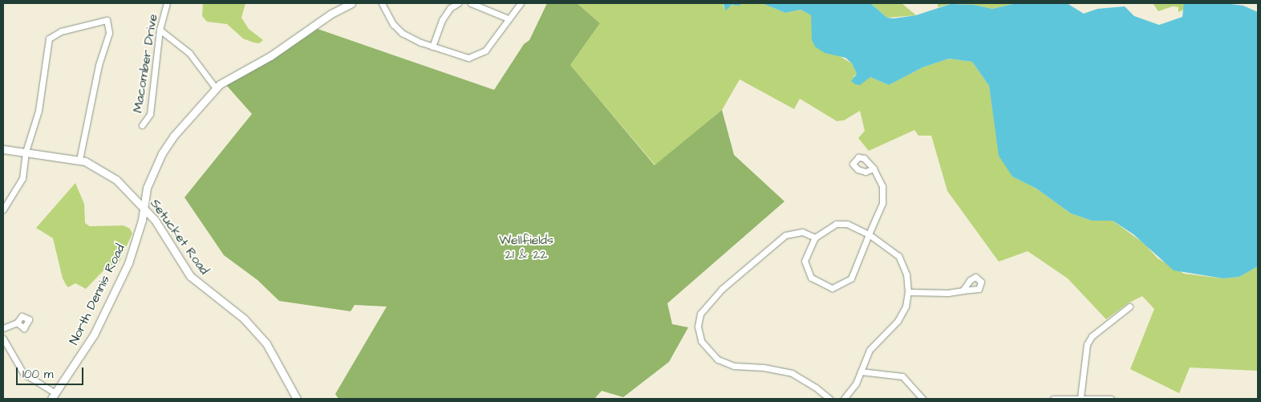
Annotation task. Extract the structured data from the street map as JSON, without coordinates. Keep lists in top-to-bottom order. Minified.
{"streets":{"main road":["Setucket Road","North Dennis Road"],"street":["Macomber Drive"]},"crossings":[["Setucket Road","North Dennis Road"]],"parks":["Wellfields 21 & 22"],"scale_bar":"100 m"}
